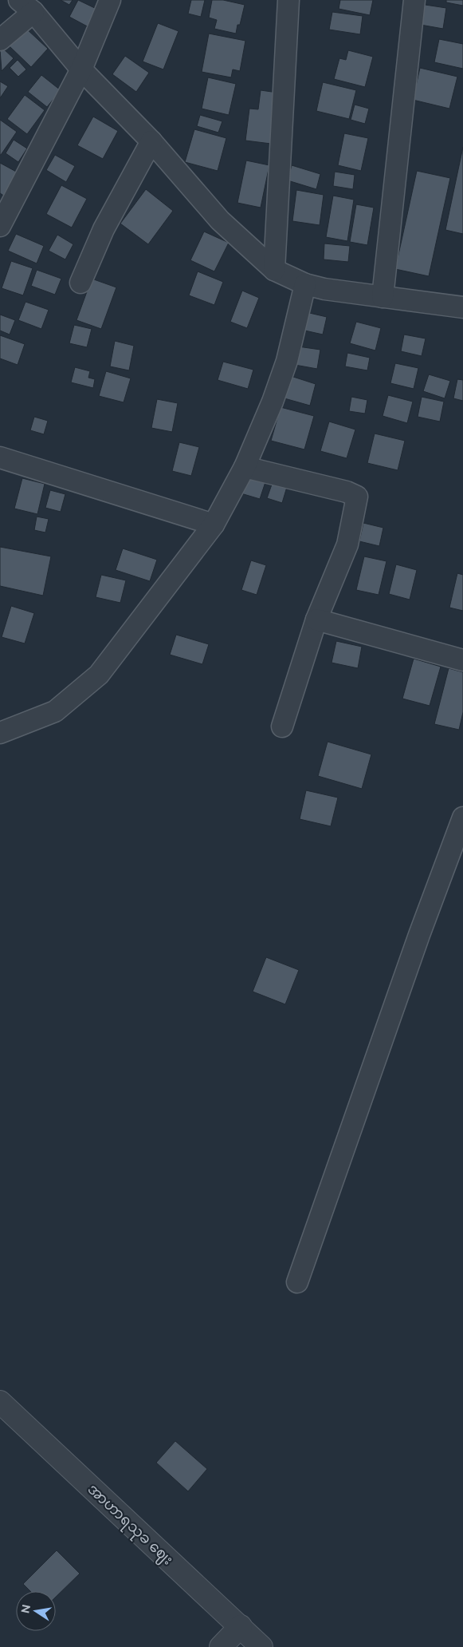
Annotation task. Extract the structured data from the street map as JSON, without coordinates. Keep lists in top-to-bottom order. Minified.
{"streets":{"street":["အာဟာရသုခ ဈေး"]},"north":"left"}
